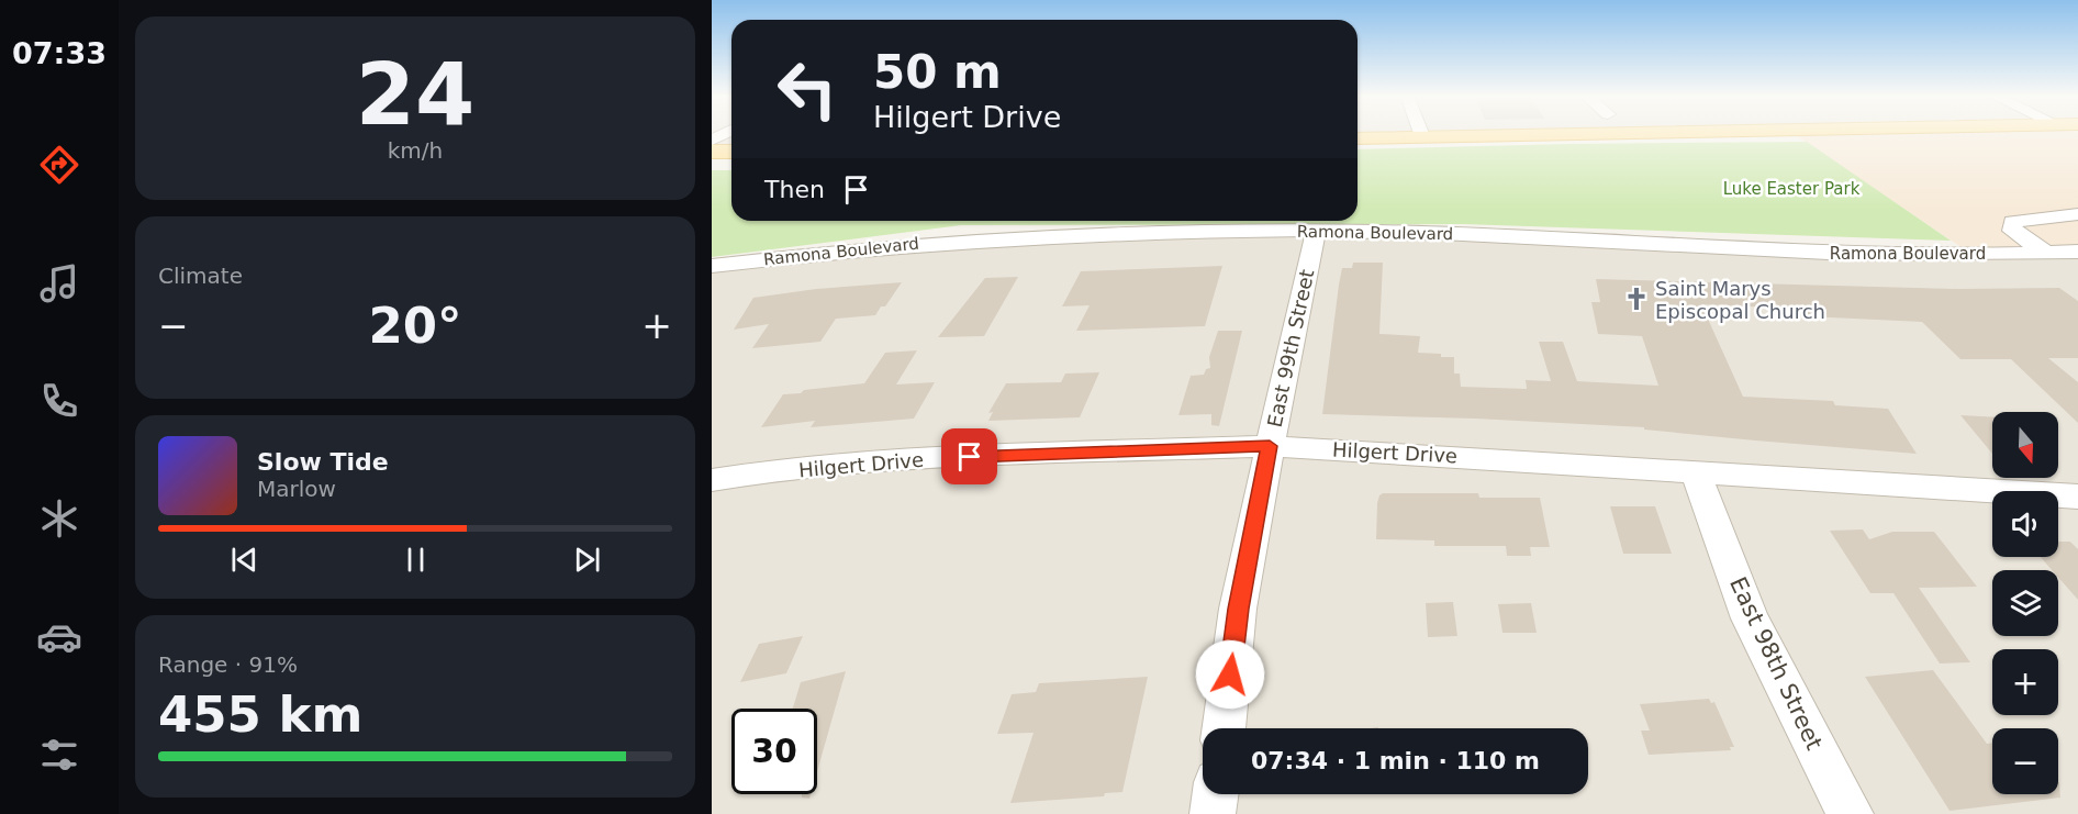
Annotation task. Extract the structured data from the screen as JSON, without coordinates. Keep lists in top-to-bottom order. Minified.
{"streets":{"street":["Ramona Boulevard","East 99th Street","Hilgert Drive","East 98th Street"]},"crossings":[["Ramona Boulevard","East 99th Street"],["East 99th Street","Hilgert Drive"],["Hilgert Drive","East 98th Street"]],"parks":["Luke Easter Park"],"places":{"church":["Saint Marys Episcopal Church"]},"north":"bottom","page":{"tabs":"07:33","tile":[["24","km/h"],"Climate",["Range · 91%","455 km"]],"turn":["50 m","Hilgert Drive"],"then":"Then","heat":["−","20°","+"],"map_buttons":["+","−"],"song":["Slow Tide","Marlow"],"limit":"30","trip":"07:34 · 1 min · 110 m"}}
